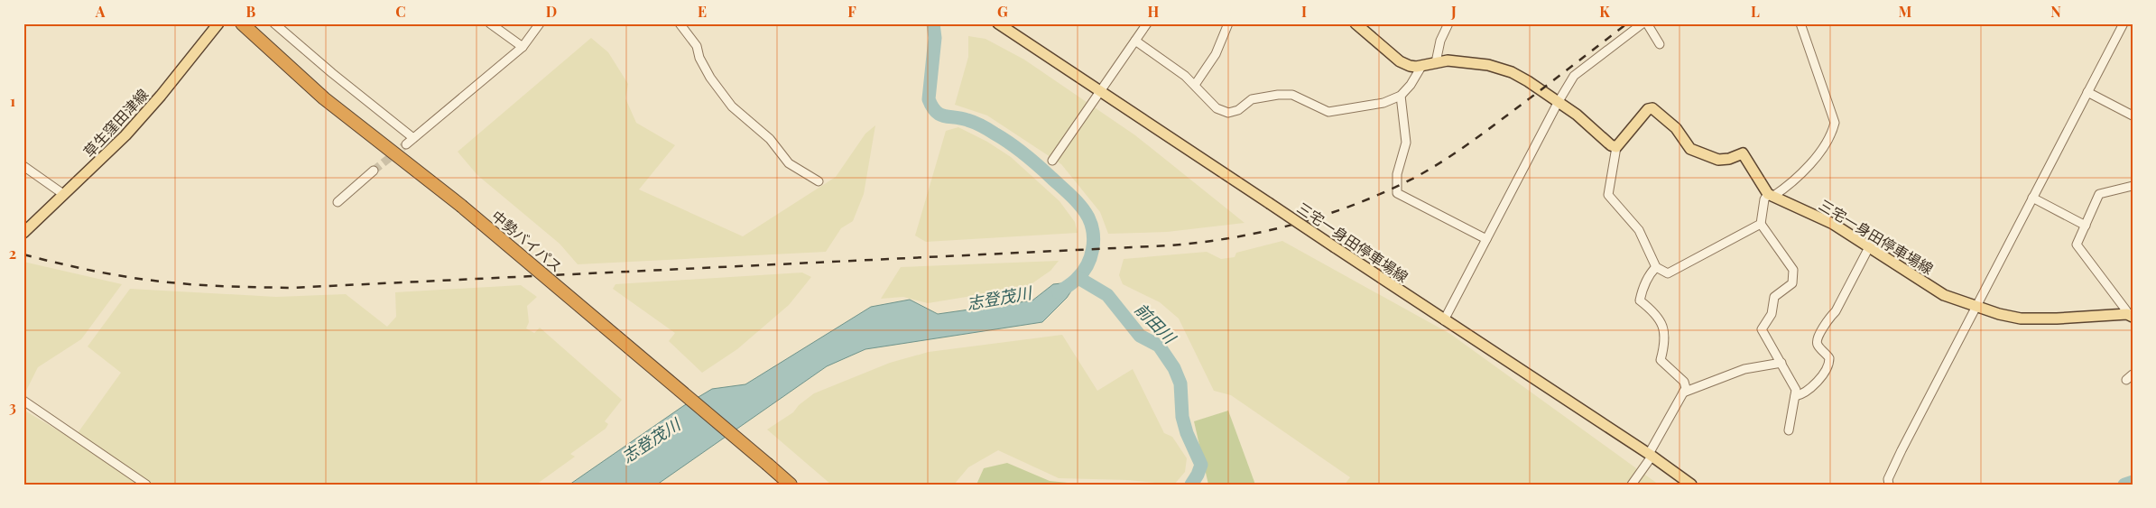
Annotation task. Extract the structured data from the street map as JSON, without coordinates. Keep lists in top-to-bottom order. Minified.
{"streets":{"highway":["中勢バイパス"],"main road":["草生窪田津線","三宅一身田停車場線"]},"water":["志登茂川","前田川"],"grid":{"columns":["A","B","C","D","E","F","G","H","I","J","K","L","M","N"],"rows":["1","2","3"]}}
